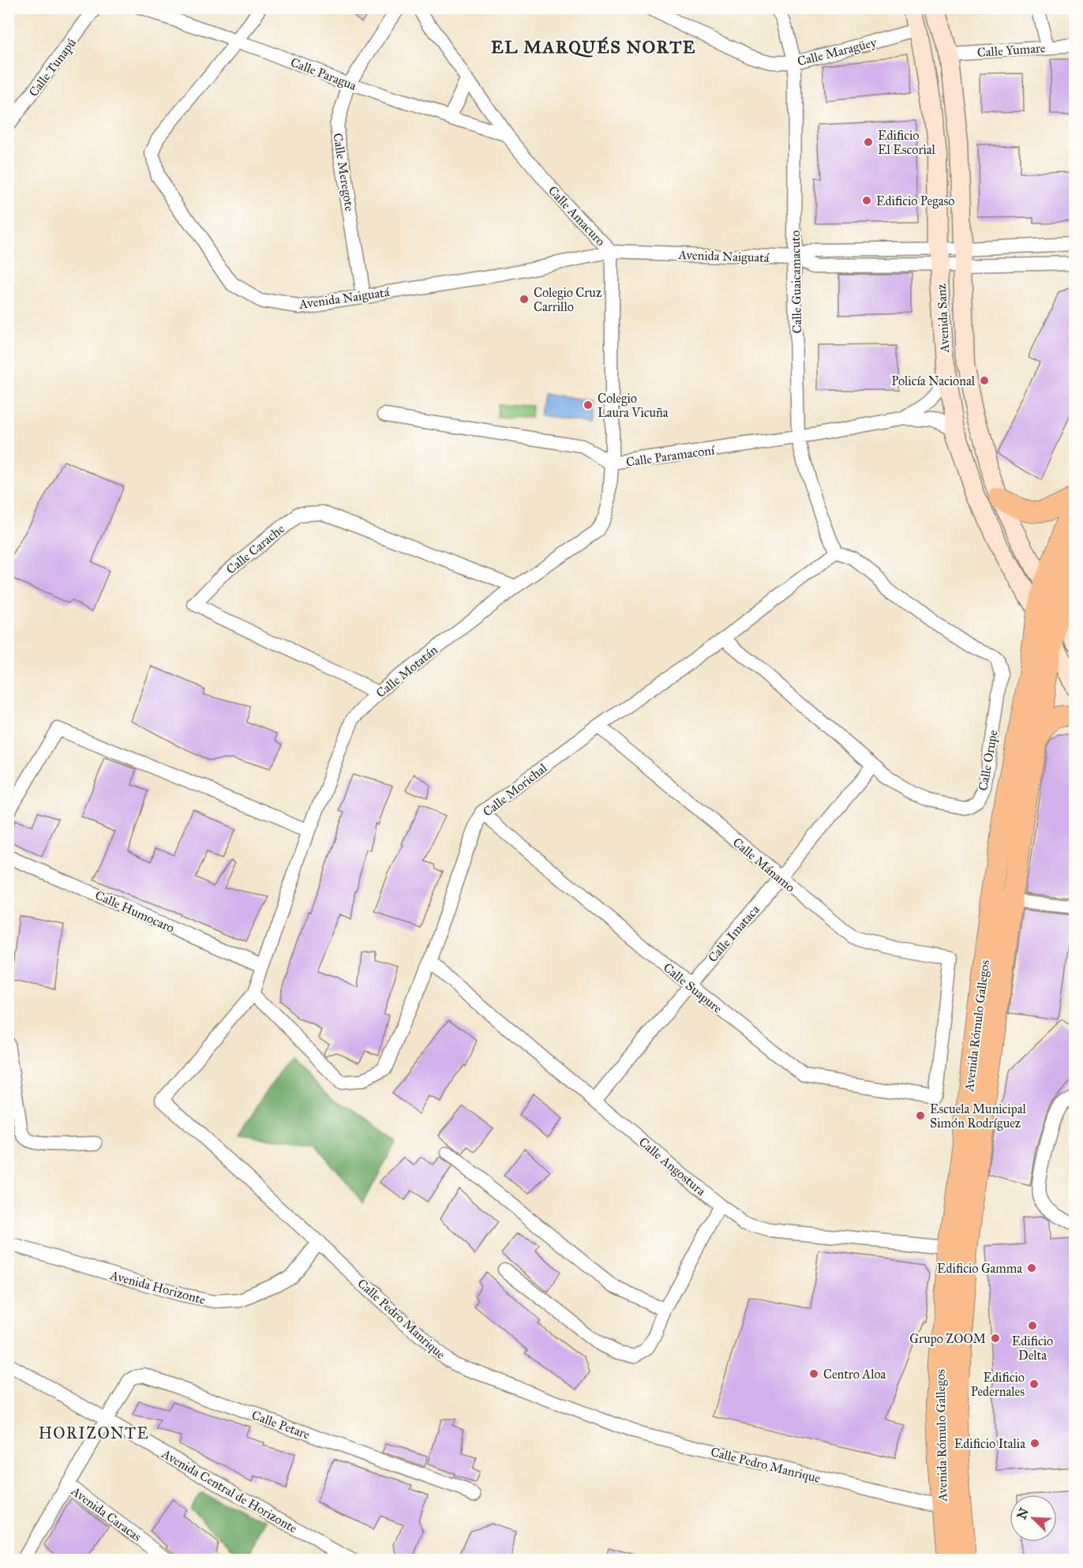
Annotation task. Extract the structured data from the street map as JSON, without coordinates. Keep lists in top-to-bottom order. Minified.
{"streets":{"main road":["Avenida Rómulo Gallegos"],"street":["Calle Yumare","Calle Maragüey","Calle Tunapú","Calle Paragua","Calle Meregote","Calle Amacuro","Avenida Naiguatá","Calle Guaicamacuto","Avenida Sanz","Calle Paramaconí","Calle Carache","Calle Motatán","Calle Orupe","Calle Morichal","Calle Mánamo","Calle Humocaro","Calle Imataca","Calle Suapure","Calle Angostura","Avenida Horizonte","Calle Pedro Manrique","Calle Petare","Avenida Central de Horizonte","Avenida Caracas"]},"crossings":[["Calle Yumare","Avenida Sanz"],["Calle Maragüey","Calle Guaicamacuto"],["Calle Maragüey","Avenida Sanz"],["Calle Paragua","Calle Meregote"],["Calle Paragua","Calle Amacuro"],["Calle Paragua","Avenida Naiguatá"],["Calle Meregote","Avenida Naiguatá"],["Calle Amacuro","Avenida Naiguatá"],["Calle Amacuro","Calle Paramaconí"],["Calle Amacuro","Calle Motatán"],["Avenida Naiguatá","Calle Guaicamacuto"],["Avenida Naiguatá","Avenida Sanz"],["Calle Guaicamacuto","Calle Paramaconí"],["Calle Guaicamacuto","Calle Orupe"],["Calle Guaicamacuto","Calle Morichal"],["Avenida Sanz","Calle Paramaconí"],["Avenida Sanz","Avenida Rómulo Gallegos"],["Calle Paramaconí","Calle Motatán"],["Calle Carache","Calle Motatán"],["Calle Motatán","Calle Morichal"],["Calle Motatán","Calle Humocaro"],["Calle Motatán","Calle Pedro Manrique"],["Calle Orupe","Calle Morichal"],["Calle Orupe","Calle Imataca"],["Calle Morichal","Calle Mánamo"],["Calle Morichal","Calle Suapure"],["Calle Morichal","Calle Angostura"],["Calle Morichal","Calle Pedro Manrique"],["Calle Mánamo","Calle Imataca"],["Calle Mánamo","Calle Suapure"],["Calle Imataca","Calle Suapure"],["Calle Imataca","Calle Angostura"],["Avenida Rómulo Gallegos","Calle Angostura"],["Avenida Rómulo Gallegos","Calle Pedro Manrique"],["Avenida Horizonte","Calle Pedro Manrique"],["Calle Petare","Avenida Central de Horizonte"],["Calle Petare","Avenida Caracas"]],"districts":["EL MARQUÉS NORTE","HORIZONTE"],"places":["Edificio El Escorial","Edificio Pegaso","Colegio Cruz Carrillo","Policía Nacional","Colegio Laura Vicuña","Escuela Municipal Simón Rodríguez","Edificio Gamma","Edificio Delta","Grupo ZOOM","Centro Aloa","Edificio Pedernales","Edificio Italia"],"north":"top left"}
